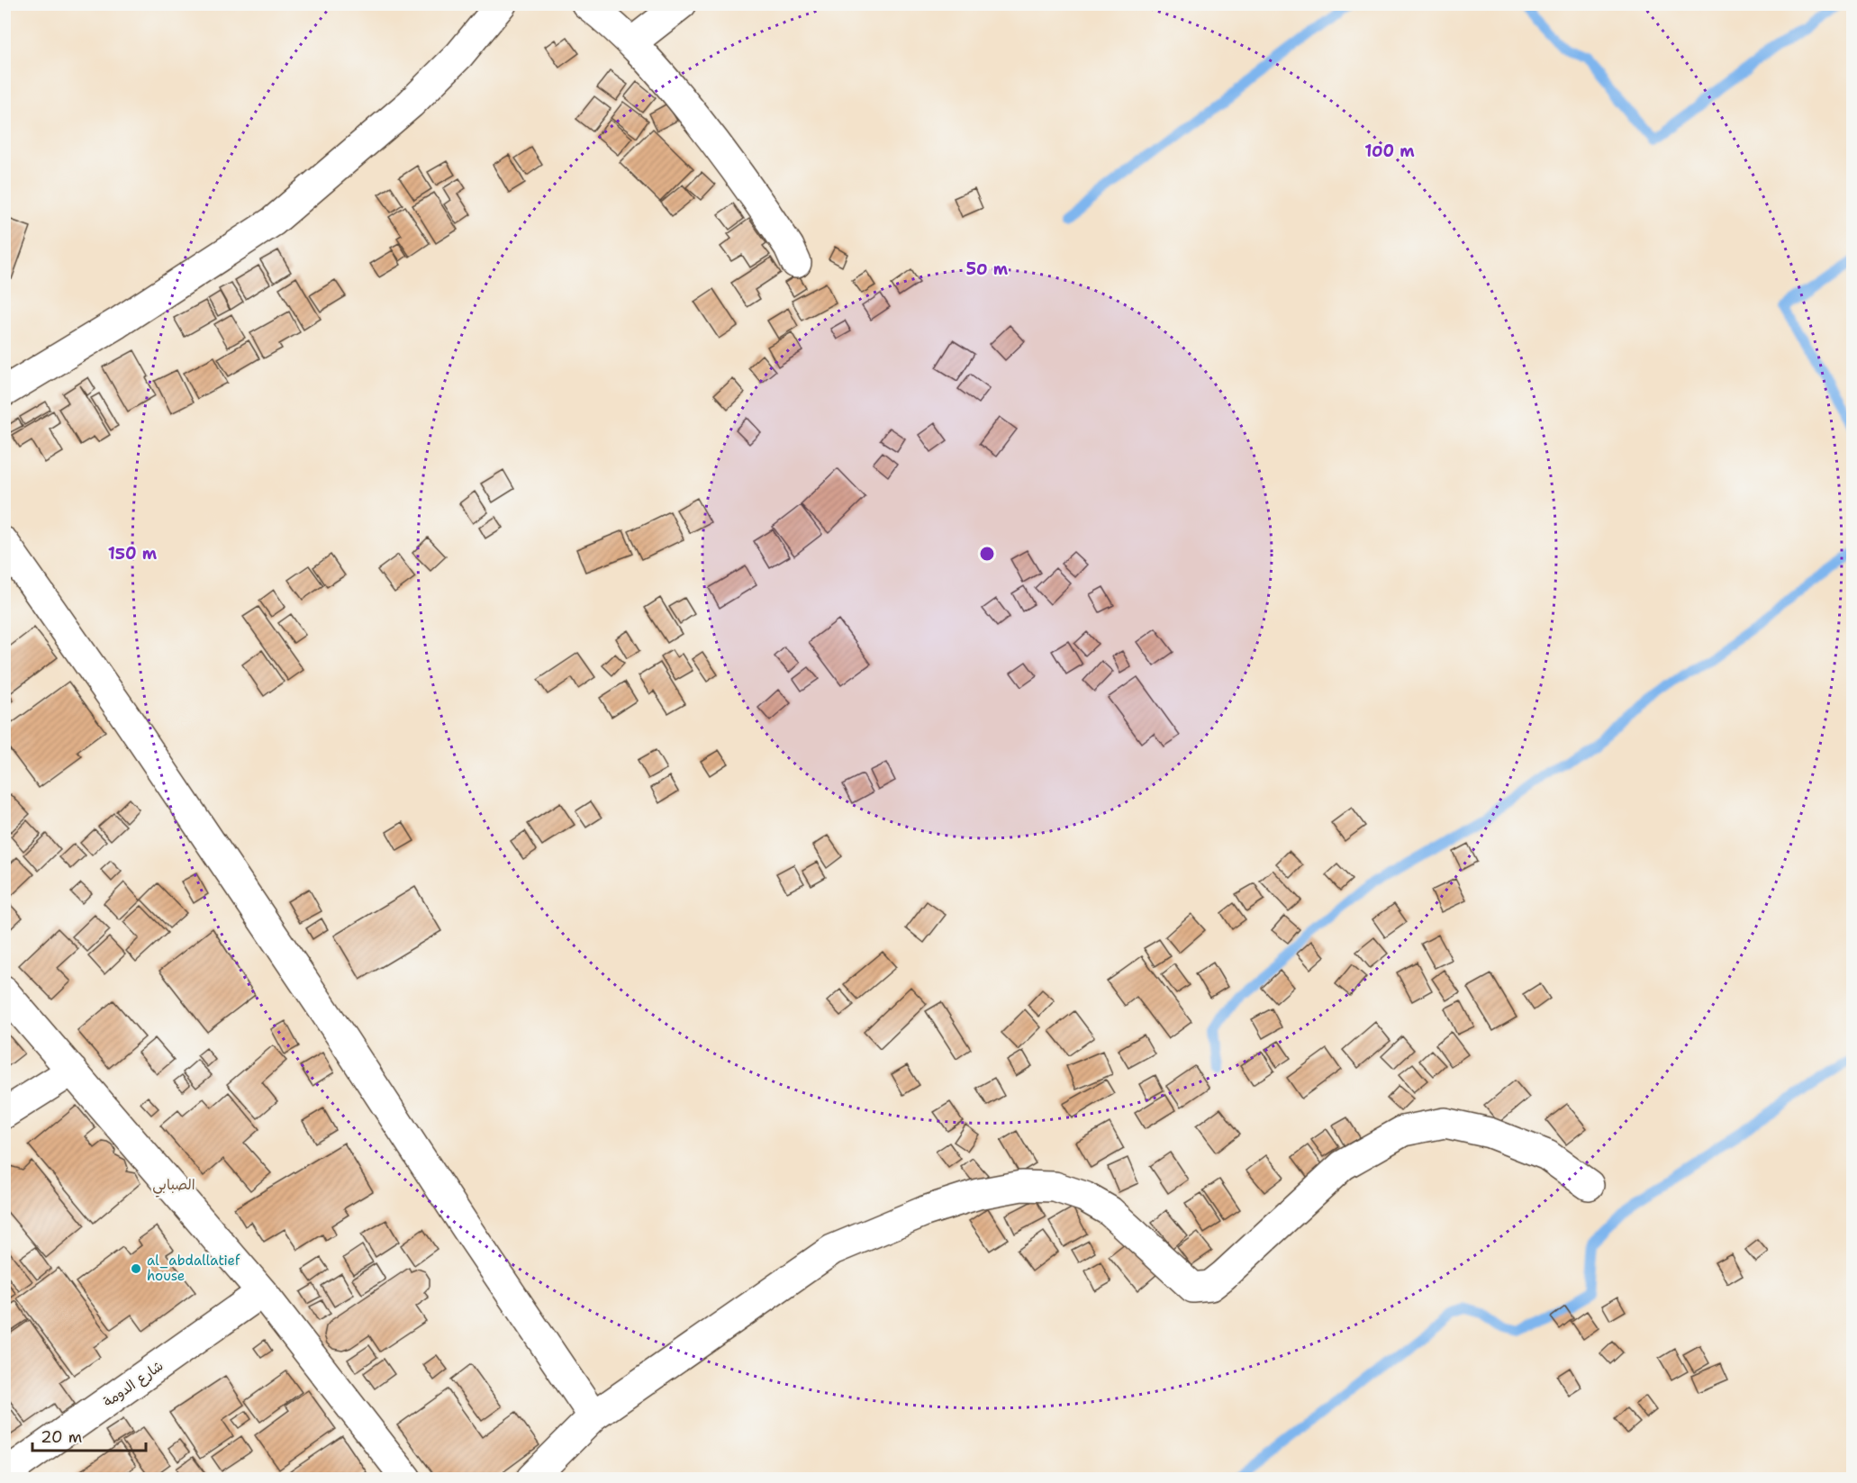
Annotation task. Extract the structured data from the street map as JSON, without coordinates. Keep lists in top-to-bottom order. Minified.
{"streets":{"street":["شارع الدومة"]},"districts":["الصبابي"],"places":["al_abdallatief house"],"scale_bar":"20 m","rings":["100 m","50 m","150 m"]}
